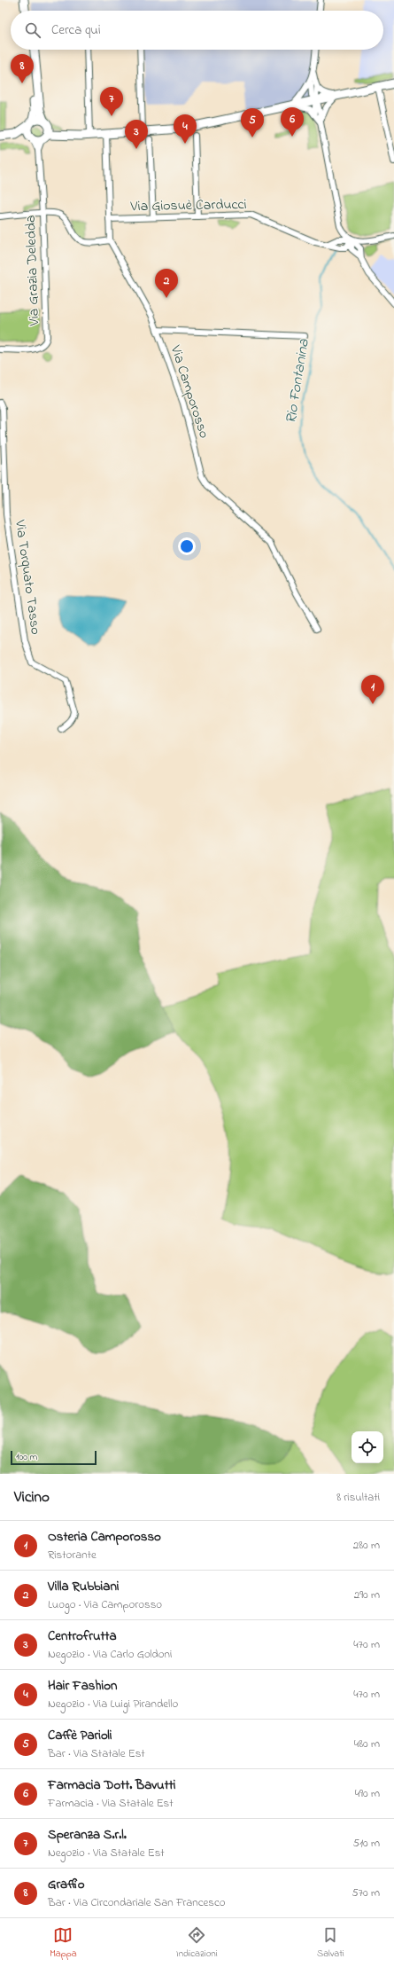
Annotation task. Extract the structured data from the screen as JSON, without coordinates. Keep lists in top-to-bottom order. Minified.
{"streets":{"street":["Via Giosuè Carducci","Via Grazia Deledda","Via Camporosso","Via Torquato Tasso"]},"crossings":[["Via Giosuè Carducci","Via Camporosso"]],"water":["Rio Fontanina"],"scale_bar":"100 m","page":{"search":"Cerca qui","pins":["8","7","6","5","4","3","2","1"],"scale":"100 m","heading":["Vicino","8 risultati"],"list":[{"mark":"1","name":"Osteria Camporosso","note":"Ristorante","value":"280 m"},{"mark":"2","name":"Villa Rubbiani","note":"Luogo · Via Camporosso","value":"290 m"},{"mark":"3","name":"Centrofrutta","note":"Negozio · Via Carlo Goldoni","value":"470 m"},{"mark":"4","name":"Hair Fashion","note":"Negozio · Via Luigi Pirandello","value":"470 m"},{"mark":"5","name":"Caffè Parioli","note":"Bar · Via Statale Est","value":"480 m"},{"mark":"6","name":"Farmacia Dott. Bavutti","note":"Farmacia · Via Statale Est","value":"490 m"},{"mark":"7","name":"Speranza S.r.l.","note":"Negozio · Via Statale Est","value":"510 m"},{"mark":"8","name":"Graffio","note":"Bar · Via Circondariale San Francesco","value":"570 m"}],"nav":["Mappa","Indicazioni","Salvati"]}}
